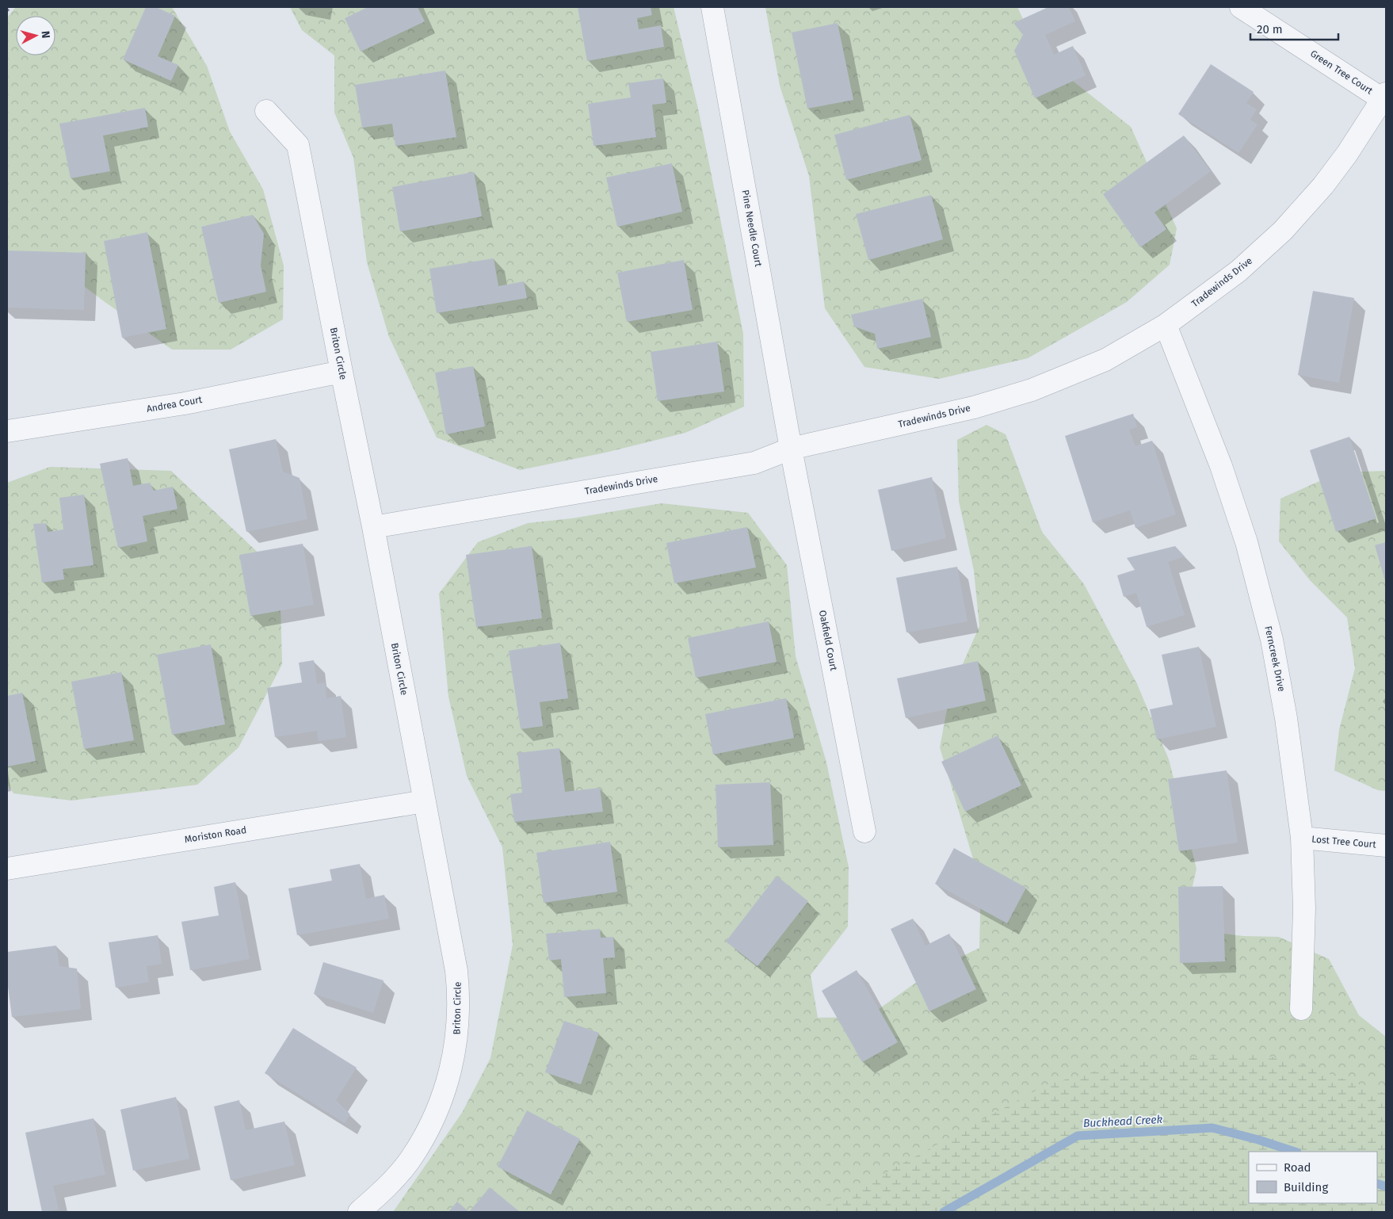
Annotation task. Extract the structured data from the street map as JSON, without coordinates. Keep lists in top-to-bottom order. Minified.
{"streets":{"street":["Green Tree Court","Pine Needle Court","Tradewinds Drive","Briton Circle","Andrea Court","Oakfield Court","Ferncreek Drive","Moriston Road","Lost Tree Court"]},"crossings":[["Green Tree Court","Tradewinds Drive"],["Pine Needle Court","Tradewinds Drive"],["Pine Needle Court","Oakfield Court"],["Tradewinds Drive","Briton Circle"],["Tradewinds Drive","Oakfield Court"],["Tradewinds Drive","Ferncreek Drive"],["Briton Circle","Andrea Court"],["Briton Circle","Moriston Road"],["Ferncreek Drive","Lost Tree Court"]],"water":["Buckhead Creek"],"legend":["Road","Building"],"scale_bar":"20 m","north":"right"}
